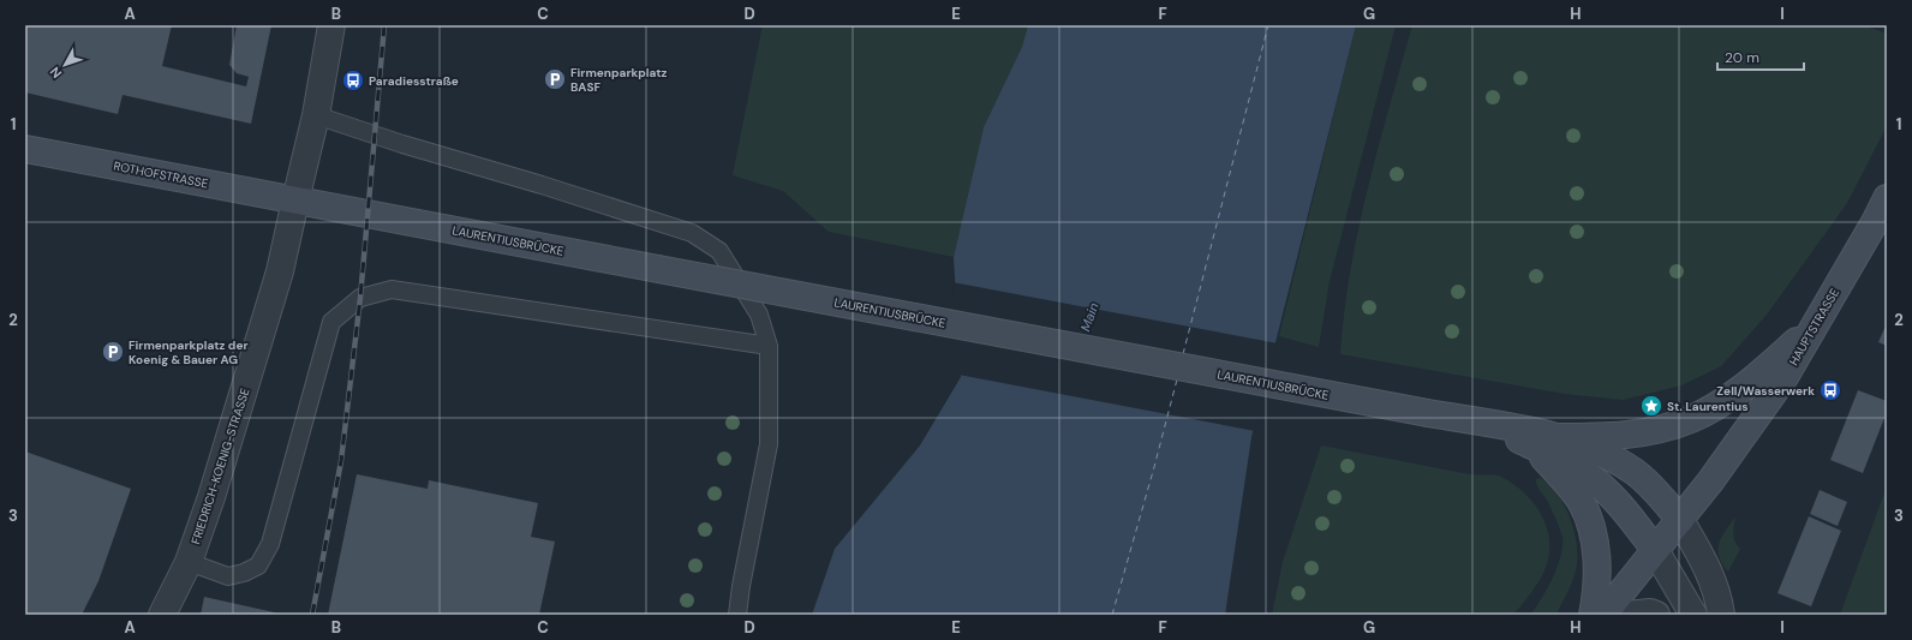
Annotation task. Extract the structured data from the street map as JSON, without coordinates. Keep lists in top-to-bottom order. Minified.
{"streets":{"main road":["ROTHOFSTRASSE","LAURENTIUSBRÜCKE","HAUPTSTRASSE"],"street":["FRIEDRICH-KOENIG-STRASSE"]},"crossings":[["ROTHOFSTRASSE","LAURENTIUSBRÜCKE"],["ROTHOFSTRASSE","FRIEDRICH-KOENIG-STRASSE"],["LAURENTIUSBRÜCKE","HAUPTSTRASSE"],["LAURENTIUSBRÜCKE","FRIEDRICH-KOENIG-STRASSE"]],"water":["Main"],"places":{"parking":["Firmenparkplatz BASF","Firmenparkplatz der Koenig & Bauer AG"],"bus stop":["Paradiesstraße","Zell/Wasserwerk"],"place":["St. Laurentius"]},"scale_bar":"20 m","north":"bottom left","grid":{"columns":["A","B","C","D","E","F","G","H","I"],"rows":["1","2","3"]}}
